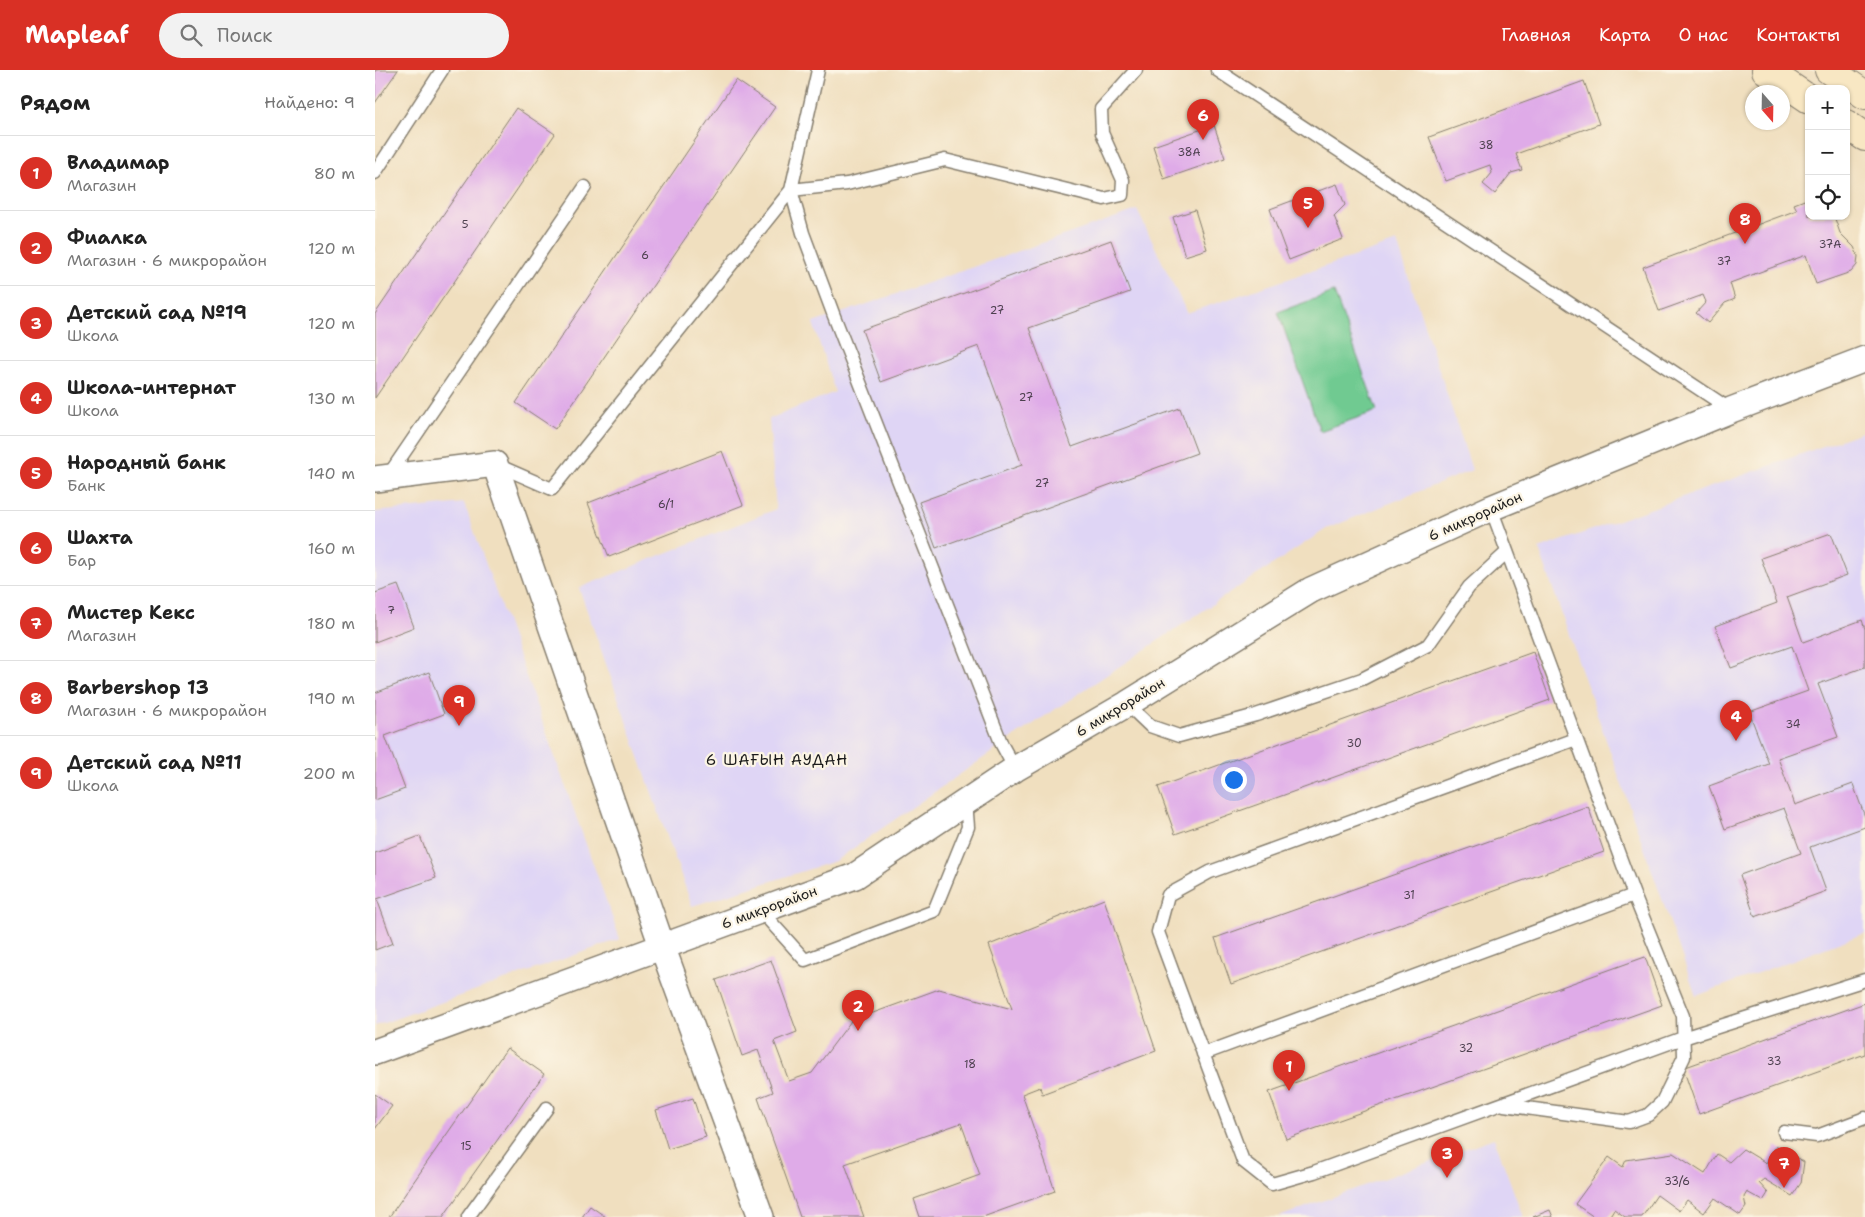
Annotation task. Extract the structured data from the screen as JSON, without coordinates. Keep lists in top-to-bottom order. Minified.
{"streets":{"street":["6 микрорайон"]},"districts":["6 ШАҒЫН АУДАН"],"house_numbers":["38","38А","5","37А","6","37","27","27","27","6/1","7","34","30","31","32","33","18","15","33/6"],"north":"bottom","page":{"header":"Mapleaf","search":"Поиск","nav":["Главная","Карта","О нас","Контакты"],"heading":["Рядом","Найдено: 9"],"map_buttons":["+","−"],"pins":["6","5","8","9","4","2","1","3","7"],"list":[{"mark":"1","name":"Владимар","note":"Магазин","value":"80 m"},{"mark":"2","name":"Фиалка","note":"Магазин · 6 микрорайон","value":"120 m"},{"mark":"3","name":"Детский сад №19","note":"Школа","value":"120 m"},{"mark":"4","name":"Школа-интернат","note":"Школа","value":"130 m"},{"mark":"5","name":"Народный банк","note":"Банк","value":"140 m"},{"mark":"6","name":"Шахта","note":"Бар","value":"160 m"},{"mark":"7","name":"Мистер Кекс","note":"Магазин","value":"180 m"},{"mark":"8","name":"Barbershop 13","note":"Магазин · 6 микрорайон","value":"190 m"},{"mark":"9","name":"Детский сад №11","note":"Школа","value":"200 m"}]}}
